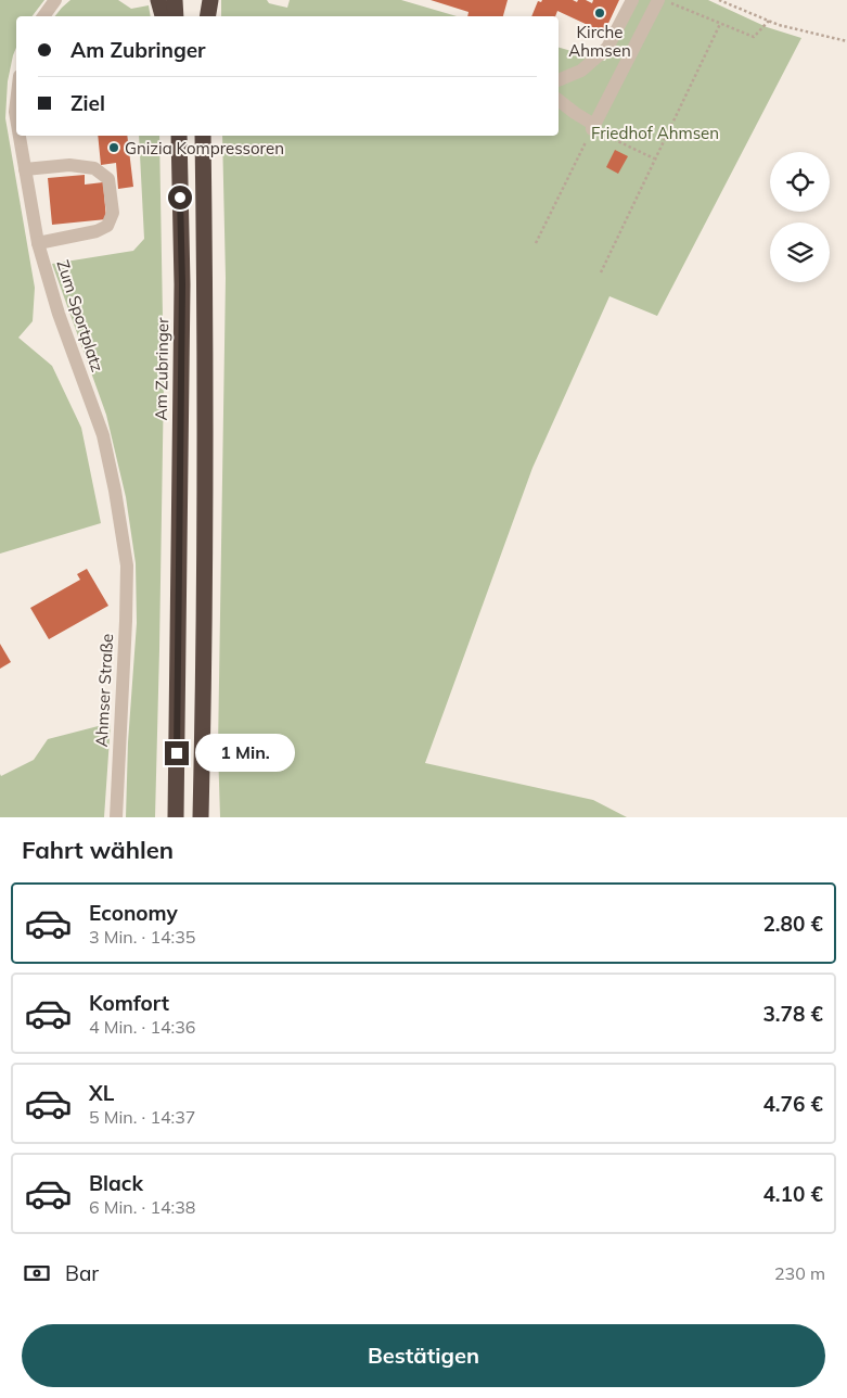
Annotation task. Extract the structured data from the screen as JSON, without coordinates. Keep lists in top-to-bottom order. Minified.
{"streets":{"highway":["Am Zubringer"],"street":["Zum Sportplatz","Ahmser Straße"]},"crossings":[["Zum Sportplatz","Ahmser Straße"]],"parks":["Friedhof Ahmsen"],"places":["Kirche Ahmsen","Gnizia Kompressoren"],"page":{"banner":["Am Zubringer","Ziel"],"bubble":"1 Min.","heading":"Fahrt wählen","list":[{"name":"Economy","note":"3 Min. · 14:35","value":"2.80 €"},{"name":"Komfort","note":"4 Min. · 14:36","value":"3.78 €"},{"name":"XL","note":"5 Min. · 14:37","value":"4.76 €"},{"name":"Black","note":"6 Min. · 14:38","value":"4.10 €"}],"pay":["Bar","230 m"],"buttons":"Bestätigen"}}
